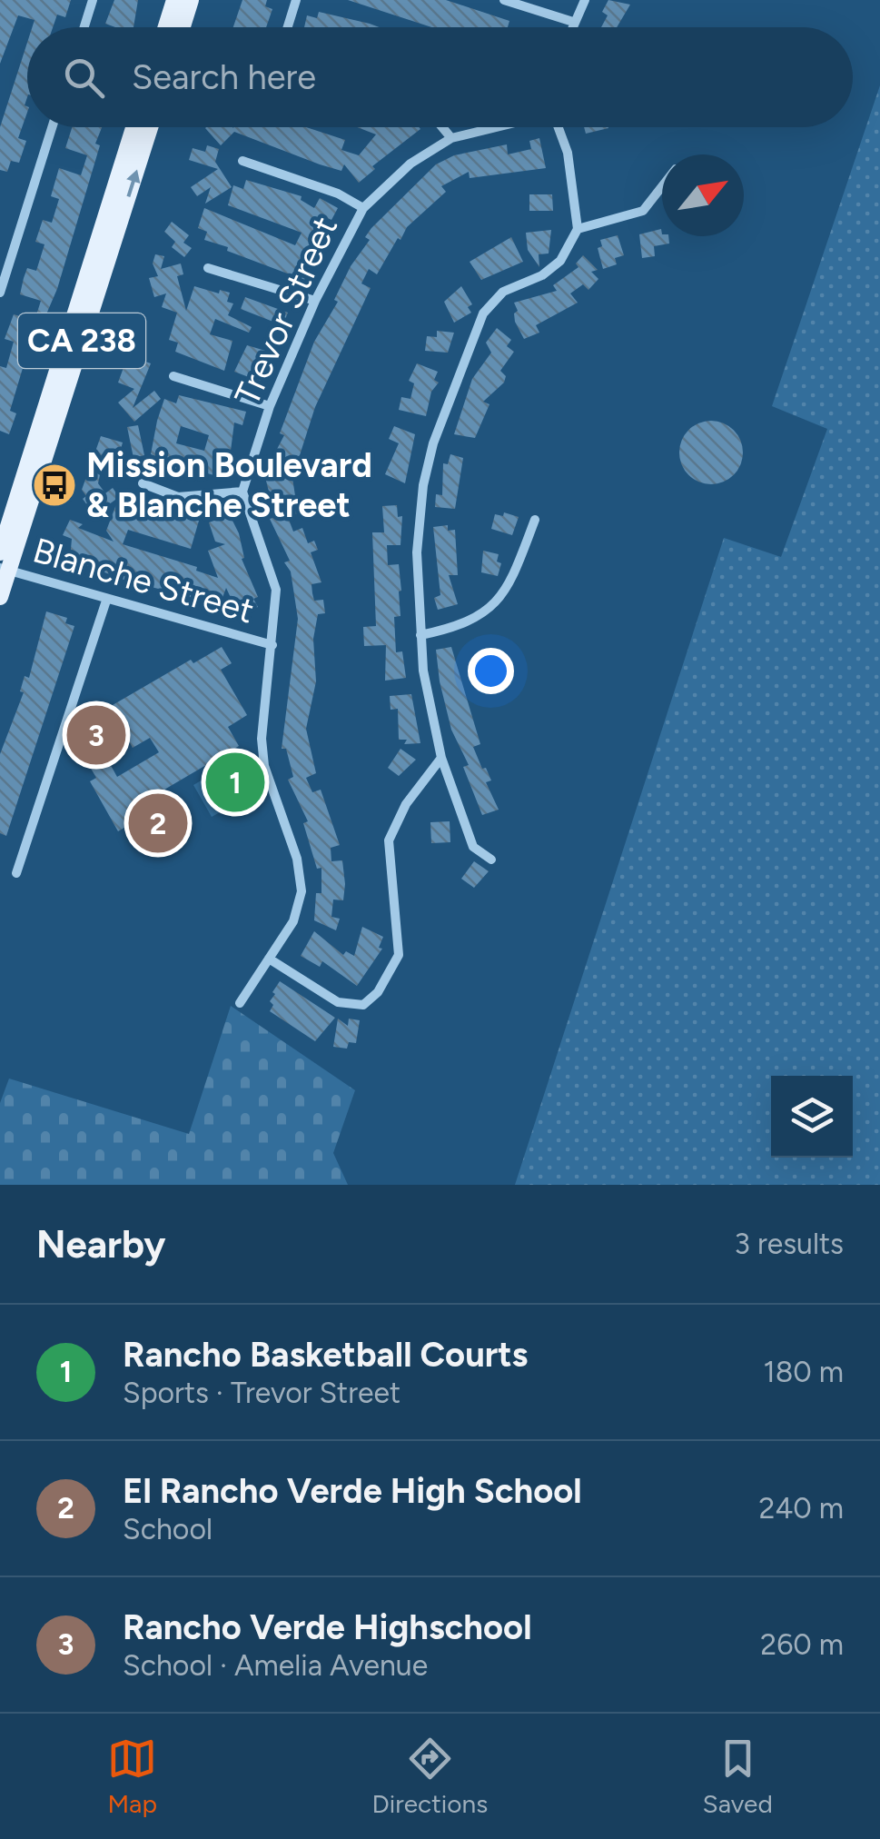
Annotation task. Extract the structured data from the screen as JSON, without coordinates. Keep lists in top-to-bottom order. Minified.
{"streets":{"main road":["CA 238"],"street":["Trevor Street","Blanche Street"]},"crossings":[["CA 238","Blanche Street"]],"places":{"bus stop":["Mission Boulevard & Blanche Street"]},"north":"top right","page":{"search":"Search here","pins":["3","1","2"],"heading":["Nearby","3 results"],"list":[{"mark":"1","name":"Rancho Basketball Courts","note":"Sports · Trevor Street","value":"180 m"},{"mark":"2","name":"El Rancho Verde High School","note":"School","value":"240 m"},{"mark":"3","name":"Rancho Verde Highschool","note":"School · Amelia Avenue","value":"260 m"}],"nav":["Map","Directions","Saved"]}}
